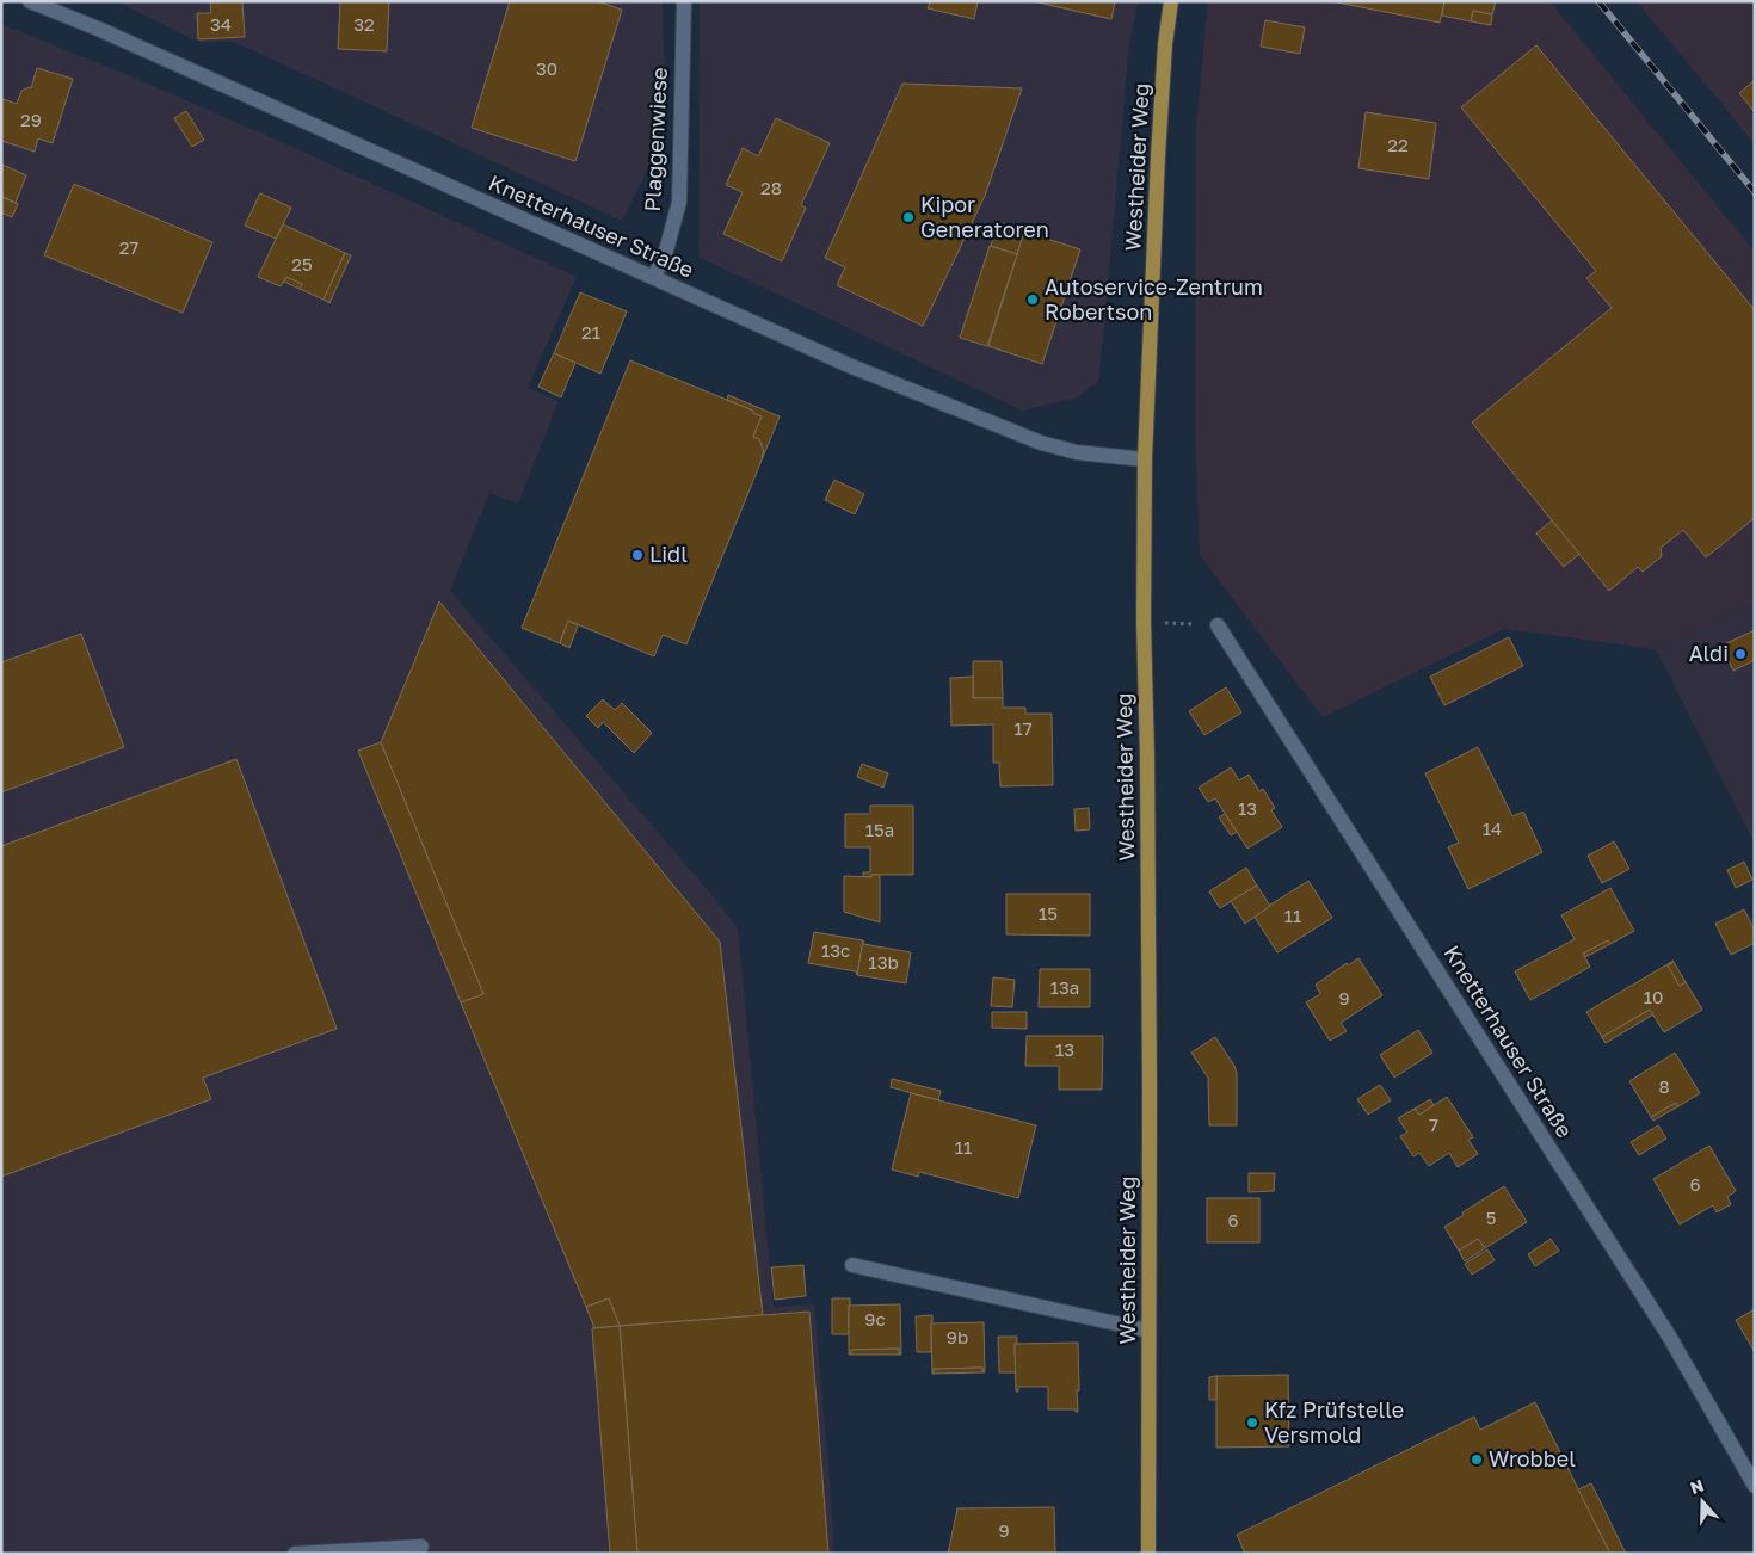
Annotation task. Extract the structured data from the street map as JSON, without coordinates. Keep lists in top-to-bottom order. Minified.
{"streets":{"main road":["Westheider Weg"],"street":["Plaggenwiese","Knetterhauser Straße"]},"crossings":[["Plaggenwiese","Knetterhauser Straße"],["Westheider Weg","Knetterhauser Straße"]],"places":["Kipor Generatoren","Autoservice-Zentrum Robertson","Lidl","Aldi","Kfz Prüfstelle Versmold","Wrobbel"],"house_numbers":["34","32","30","29","22","28","27","25","21","17","13","14","15a","15","11","13c","13b","13a","10","9","13","8","7","11","6","5","6","9c","9b","9"],"north":"top"}
